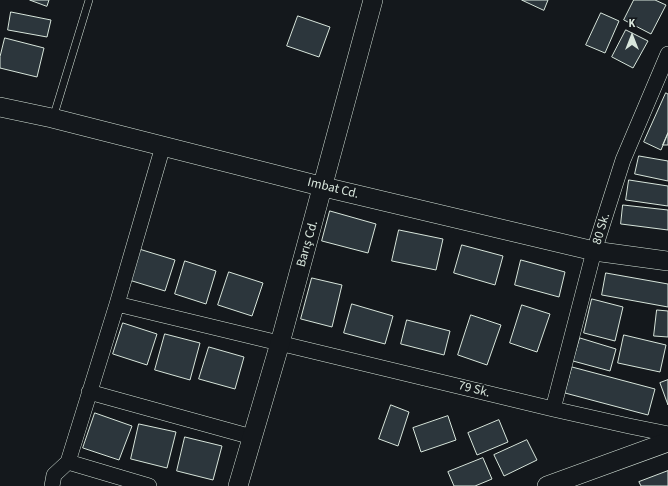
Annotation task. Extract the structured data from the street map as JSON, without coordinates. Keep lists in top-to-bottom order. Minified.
{"streets":{"street":["Imbat Cd.","80 Sk.","Barış Cd.","79 Sk."]},"crossings":[["Imbat Cd.","80 Sk."],["Imbat Cd.","Barış Cd."],["80 Sk.","79 Sk."],["Barış Cd.","79 Sk."]],"north":"top"}
